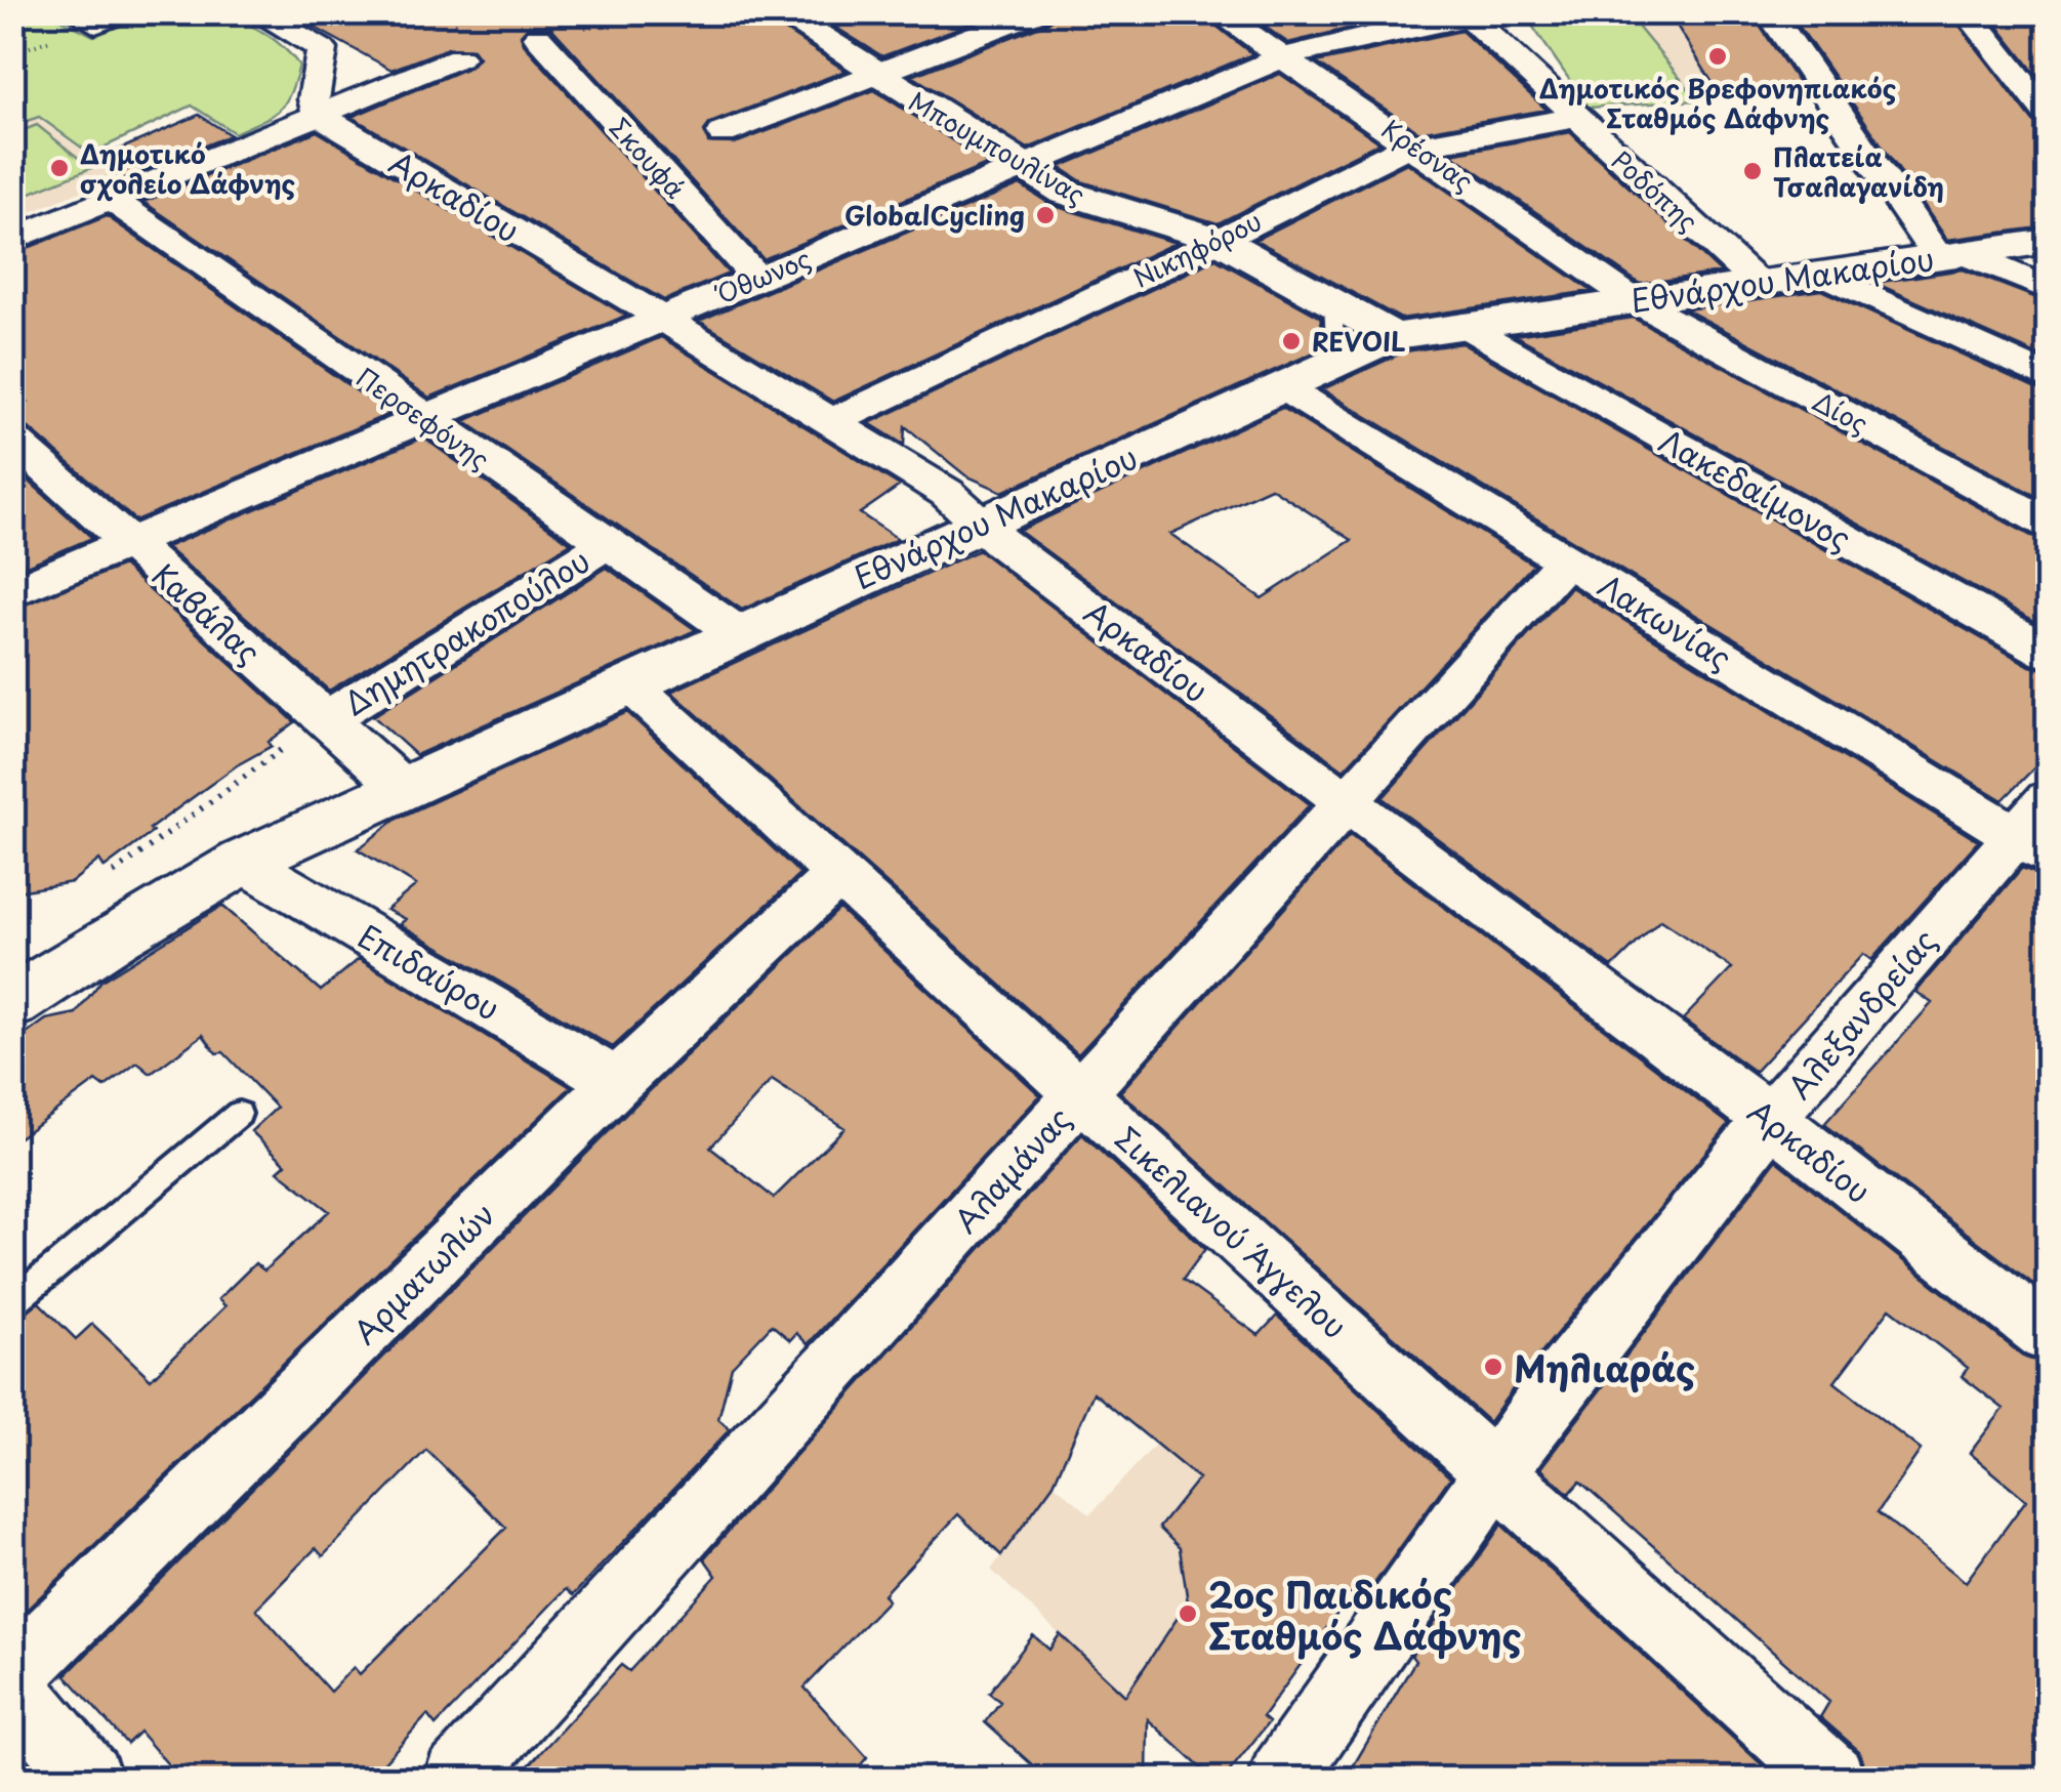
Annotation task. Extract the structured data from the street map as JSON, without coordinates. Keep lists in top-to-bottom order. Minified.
{"streets":{"street":["Μπουμπουλίνας","Κρέσνας","Σκουφά","Ροδόπης","Αρκαδίου","Νικηφόρου","Όθωνος","Εθνάρχου Μακαρίου","Δίος","Περσεφόνης","Λακεδαίμονος","Καβάλας","Λακωνίας","Δημητρακοπούλου","Επιδαύρου","Αλεξανδρείας","Αλαμάνας","Σικελιανού Άγγελου","Αρματωλών"]},"crossings":[["Μπουμπουλίνας","Νικηφόρου"],["Μπουμπουλίνας","Όθωνος"],["Μπουμπουλίνας","Εθνάρχου Μακαρίου"],["Κρέσνας","Νικηφόρου"],["Κρέσνας","Όθωνος"],["Κρέσνας","Εθνάρχου Μακαρίου"],["Κρέσνας","Δίος"],["Σκουφά","Όθωνος"],["Ροδόπης","Νικηφόρου"],["Ροδόπης","Όθωνος"],["Ροδόπης","Εθνάρχου Μακαρίου"],["Αρκαδίου","Νικηφόρου"],["Αρκαδίου","Όθωνος"],["Αρκαδίου","Εθνάρχου Μακαρίου"],["Αρκαδίου","Αλεξανδρείας"],["Αρκαδίου","Αλαμάνας"],["Όθωνος","Περσεφόνης"],["Όθωνος","Καβάλας"],["Εθνάρχου Μακαρίου","Δίος"],["Εθνάρχου Μακαρίου","Περσεφόνης"],["Εθνάρχου Μακαρίου","Λακεδαίμονος"],["Εθνάρχου Μακαρίου","Καβάλας"],["Εθνάρχου Μακαρίου","Λακωνίας"],["Εθνάρχου Μακαρίου","Επιδαύρου"],["Εθνάρχου Μακαρίου","Σικελιανού Άγγελου"],["Περσεφόνης","Δημητρακοπούλου"],["Καβάλας","Δημητρακοπούλου"],["Λακωνίας","Αλεξανδρείας"],["Λακωνίας","Αλαμάνας"],["Επιδαύρου","Αρματωλών"],["Αλεξανδρείας","Σικελιανού Άγγελου"],["Αλαμάνας","Σικελιανού Άγγελου"],["Σικελιανού Άγγελου","Αρματωλών"]],"places":["Δημοτικός Βρεφονηπιακός Σταθμός Δάφνης","Δημοτικό σχολείο Δάφνης","Πλατεία Τσαλαγανίδη","GlobalCycling","REVOIL","Μηλιαράς","2ος Παιδικός Σταθμός Δάφνης"]}
